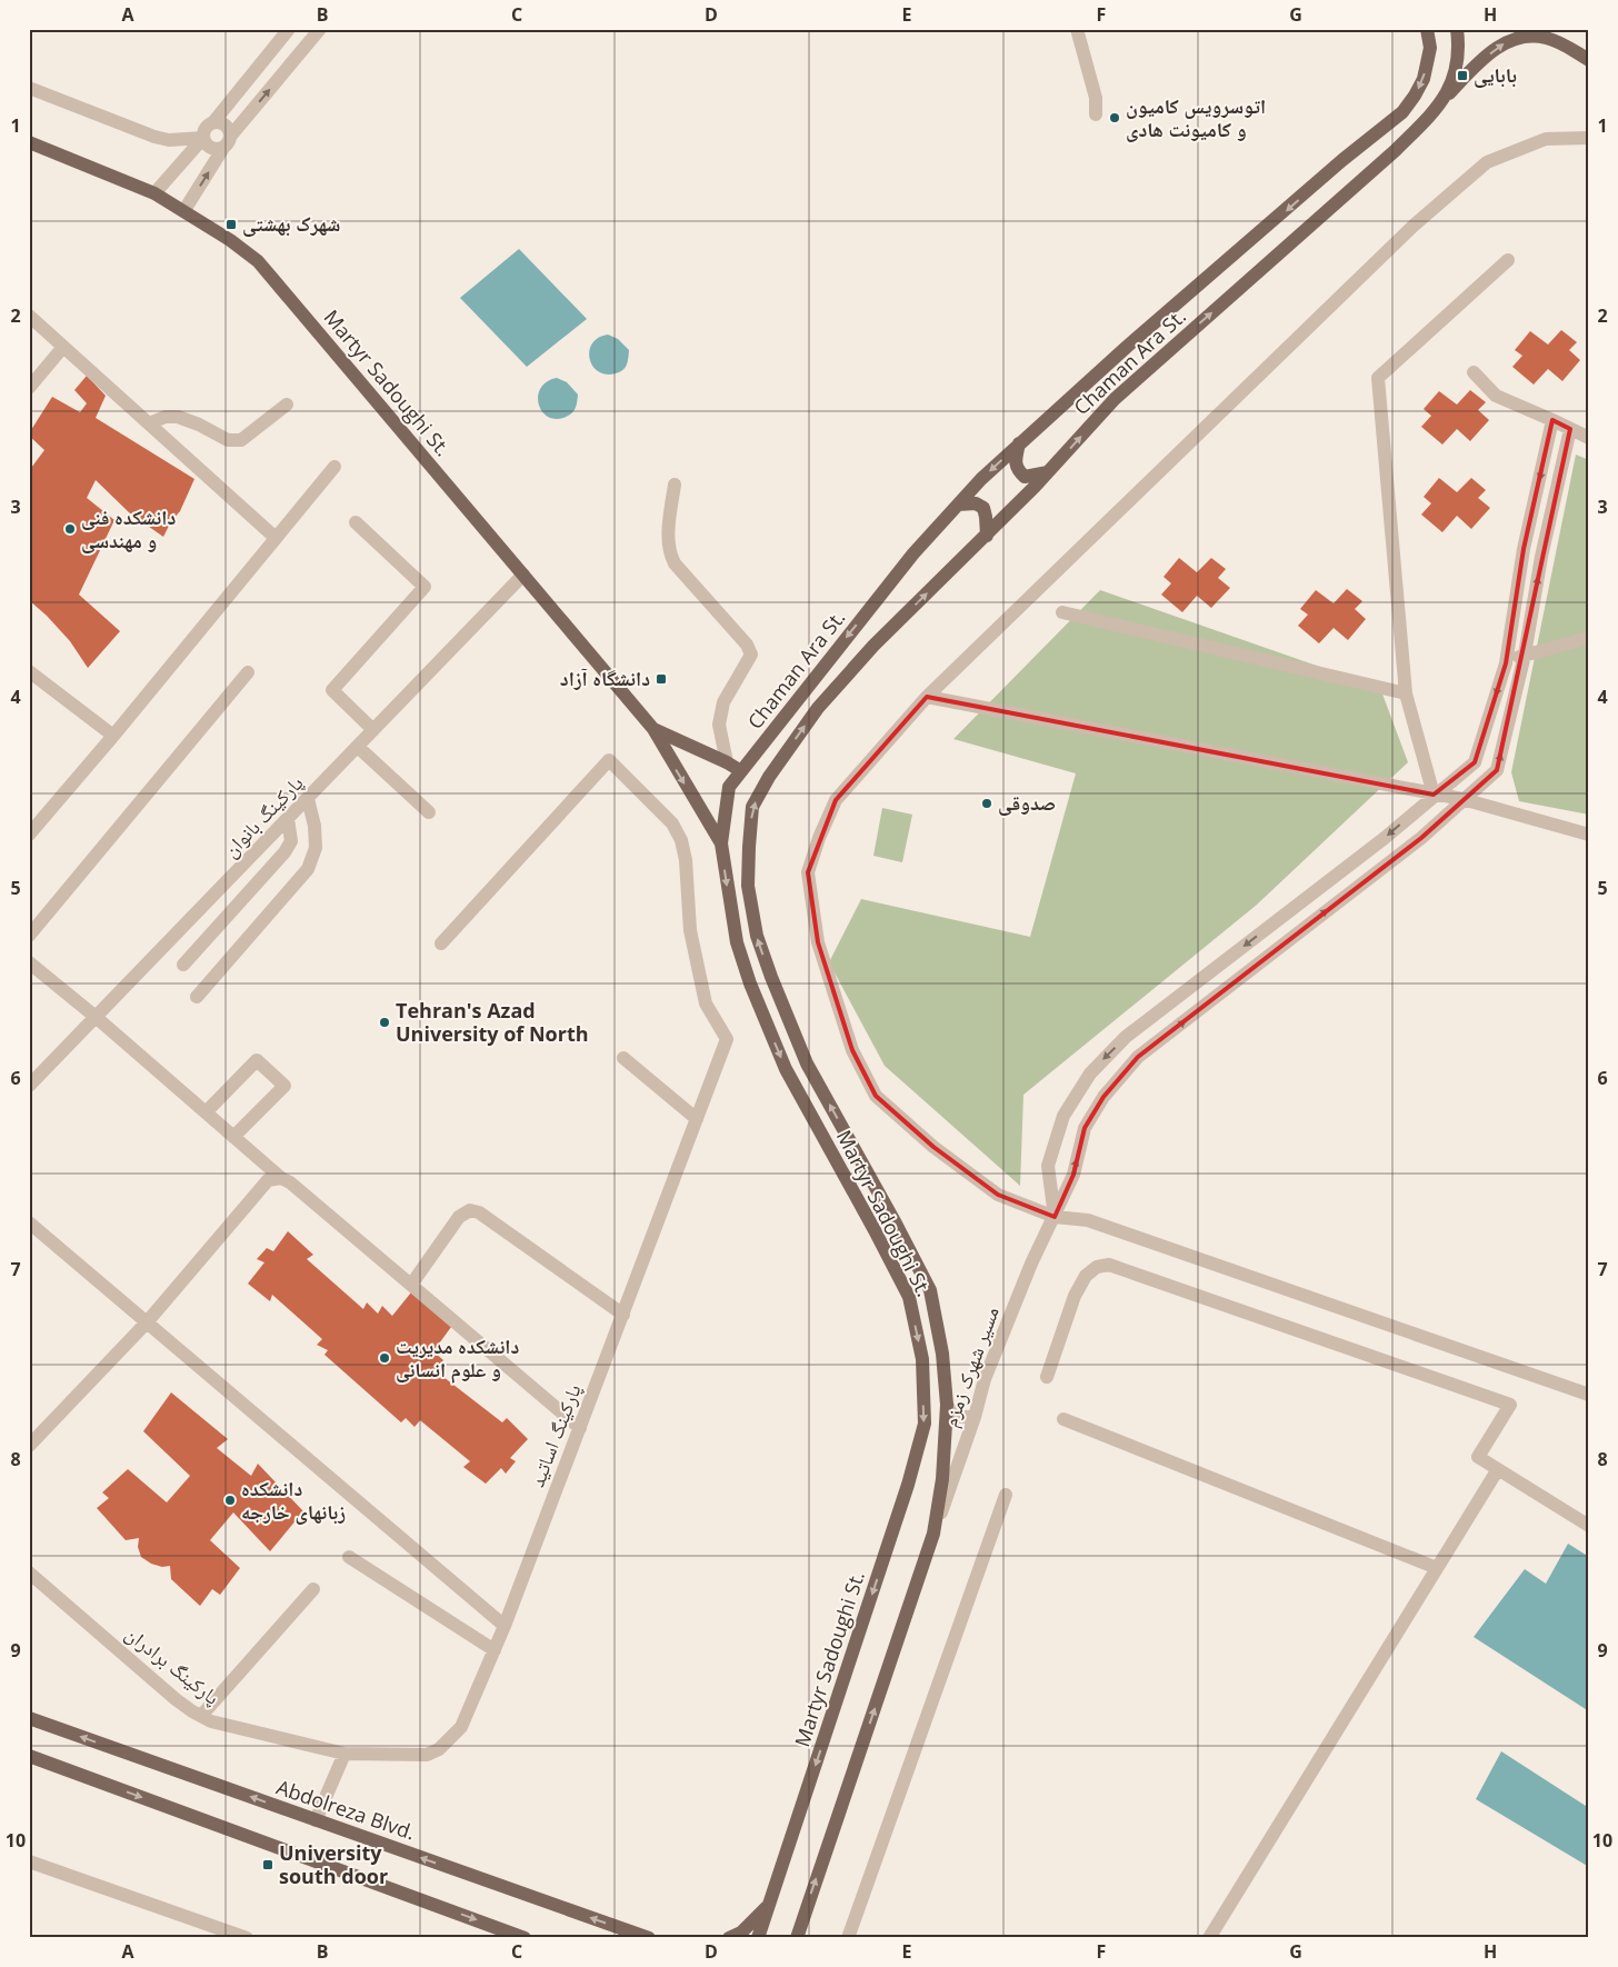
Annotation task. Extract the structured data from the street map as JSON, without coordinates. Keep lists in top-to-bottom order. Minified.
{"streets":{"main road":["Chaman Ara St.","Martyr Sadoughi St.","Abdolreza Blvd."],"street":["پارکینگ بانوان","مسیر شهرک زمزم","پارکینگ اساتید","پارکینگ برادران"]},"crossings":[["Chaman Ara St.","Martyr Sadoughi St."],["Martyr Sadoughi St.","پارکینگ بانوان"],["Martyr Sadoughi St.","مسیر شهرک زمزم"],["پارکینگ اساتید","پارکینگ برادران"]],"places":{"transit":["بابایی","شهرک بهشتی","دانشگاه آزاد","University south door"],"other":["اتوسرویس کامیون و کامیونت هادی","دانشکده فنی و مهندسی","صدوقی","Tehran's Azad University of North","دانشکده مدیریت و علوم انسانی","دانشکده زبانهای خارجه"]},"grid":{"columns":["A","B","C","D","E","F","G","H"],"rows":["1","2","3","4","5","6","7","8","9","10"]}}
